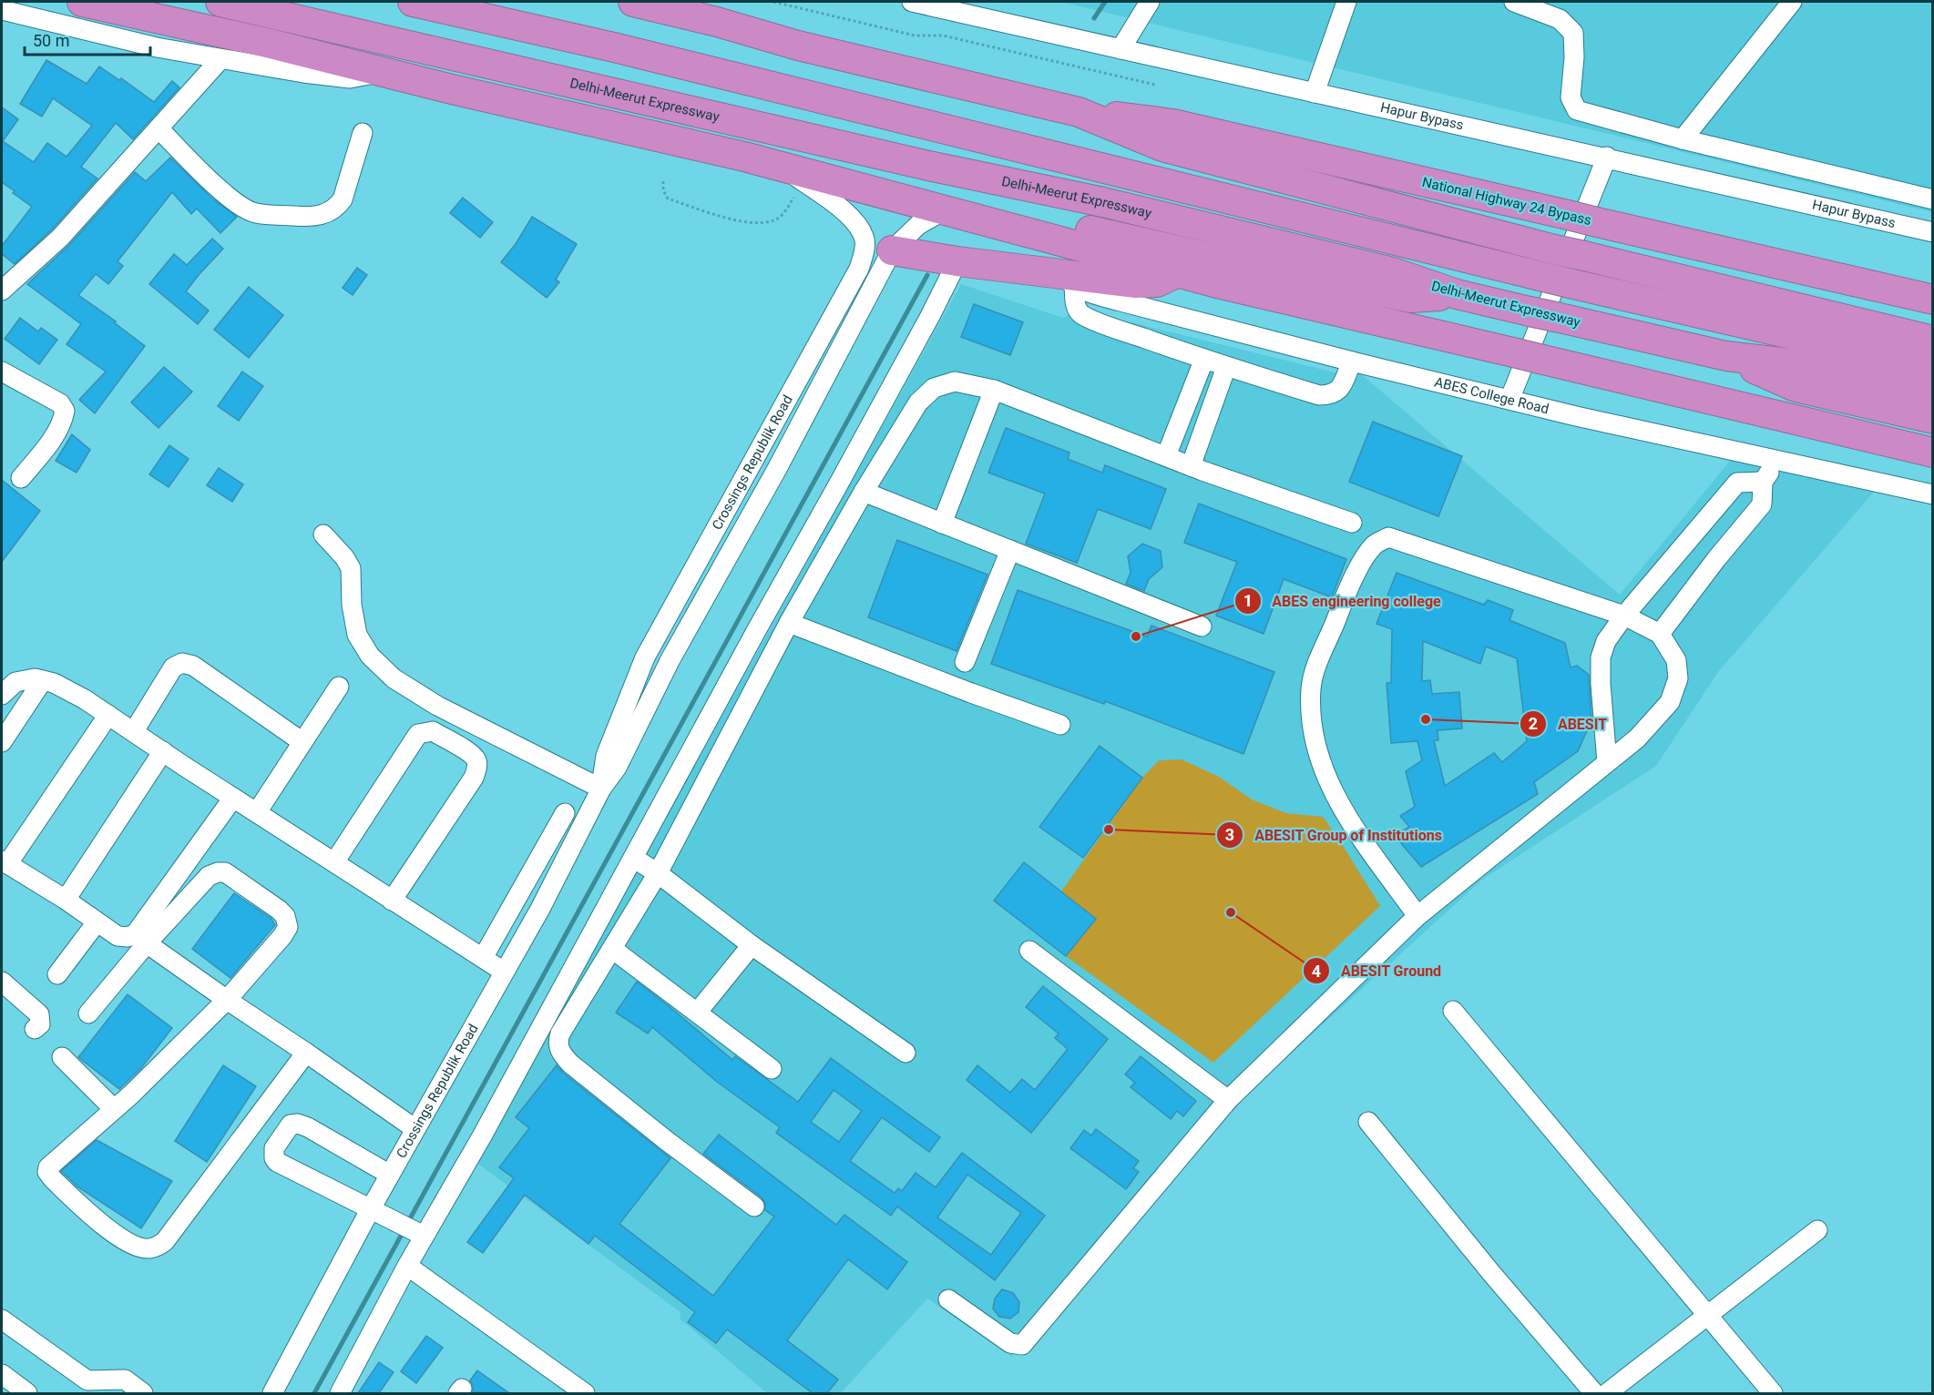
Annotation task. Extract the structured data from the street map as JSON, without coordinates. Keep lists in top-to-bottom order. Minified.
{"streets":{"highway":["Delhi-Meerut Expressway","National Highway 24 Bypass"],"street":["Hapur Bypass","ABES College Road","Crossings Republik Road"]},"places":["ABES engineering college","ABESIT","ABESIT Group of Institutions","ABESIT Ground"],"scale_bar":"50 m"}
